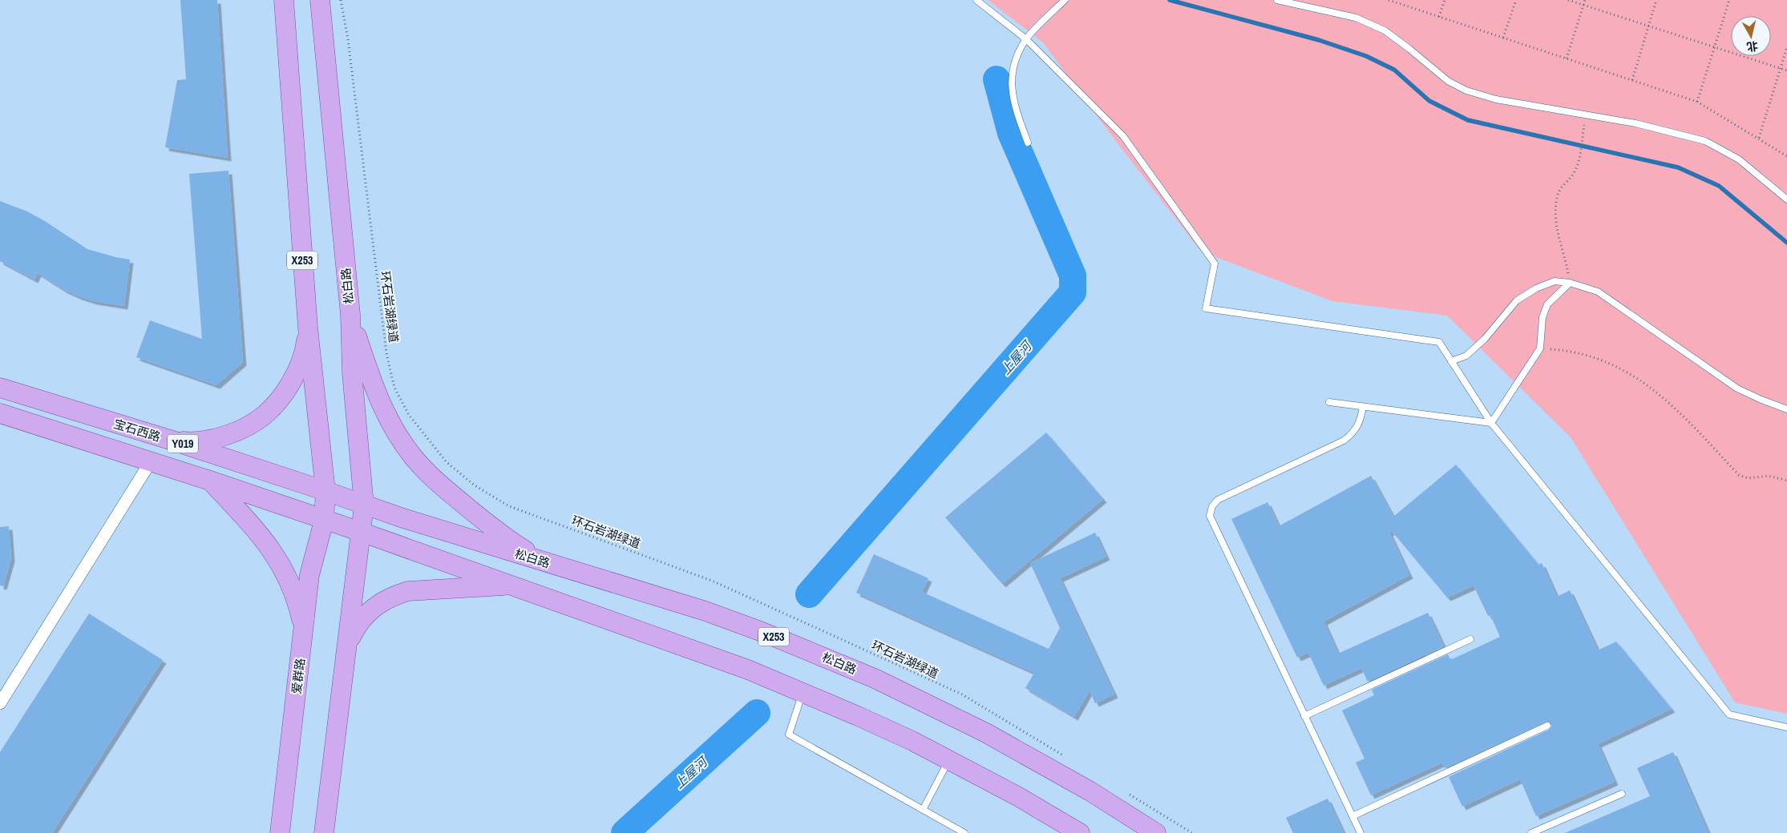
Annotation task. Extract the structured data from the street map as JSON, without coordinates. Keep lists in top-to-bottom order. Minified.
{"streets":{"main road":["X253","松白路","宝石西路","Y019","爱群路"],"path":["环石岩湖绿道"]},"crossings":[["X253","宝石西路"],["X253","Y019"],["X253","爱群路"],["松白路","宝石西路"],["Y019","爱群路"]],"water":["上屋河"],"north":"bottom"}
